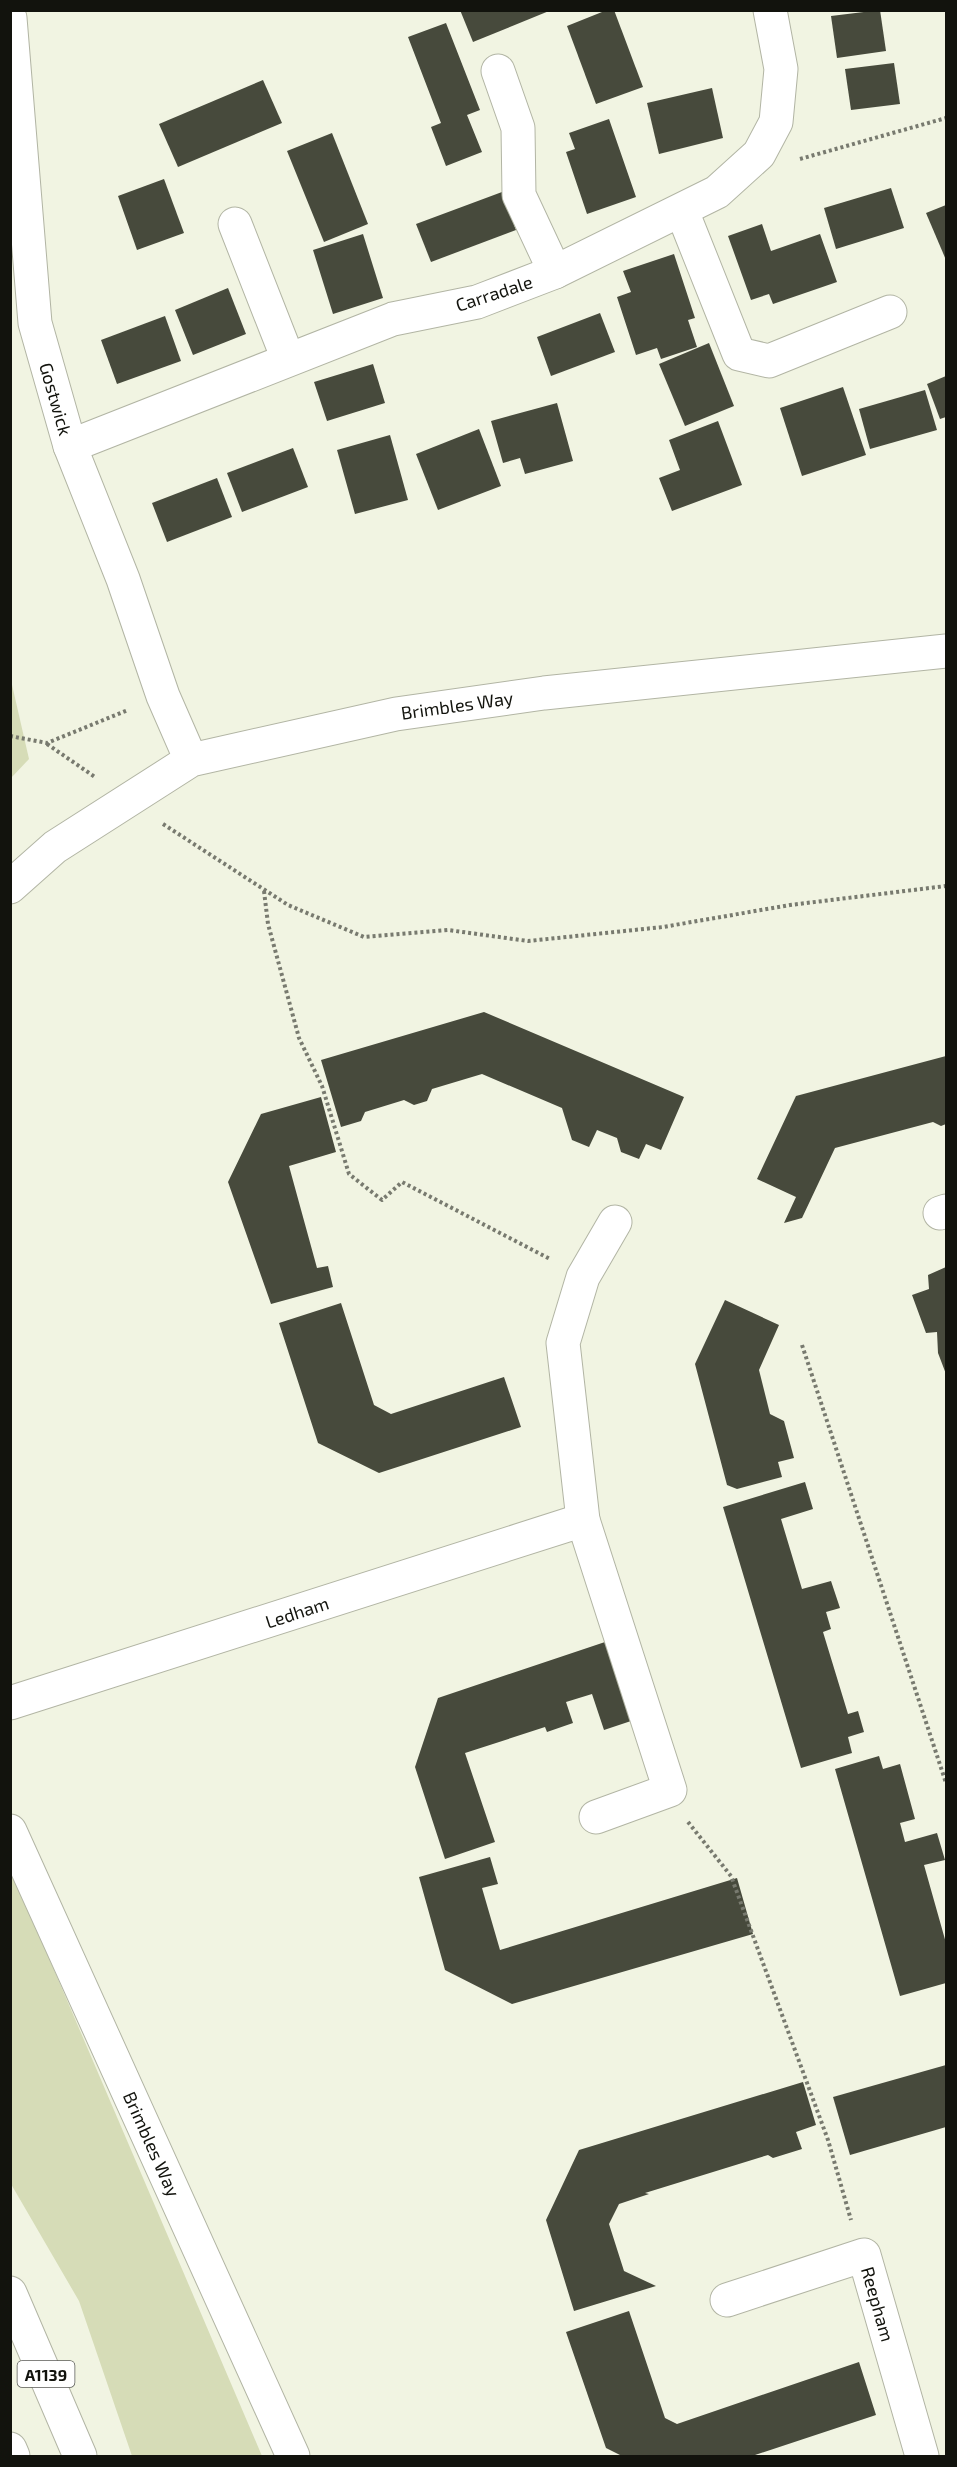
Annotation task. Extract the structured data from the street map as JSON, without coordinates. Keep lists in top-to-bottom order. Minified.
{"streets":{"street":["Carradale","Gostwick","Brimbles Way","Ledham","Reepham","A1139"]},"crossings":[["Carradale","Gostwick"],["Gostwick","Brimbles Way"]]}
